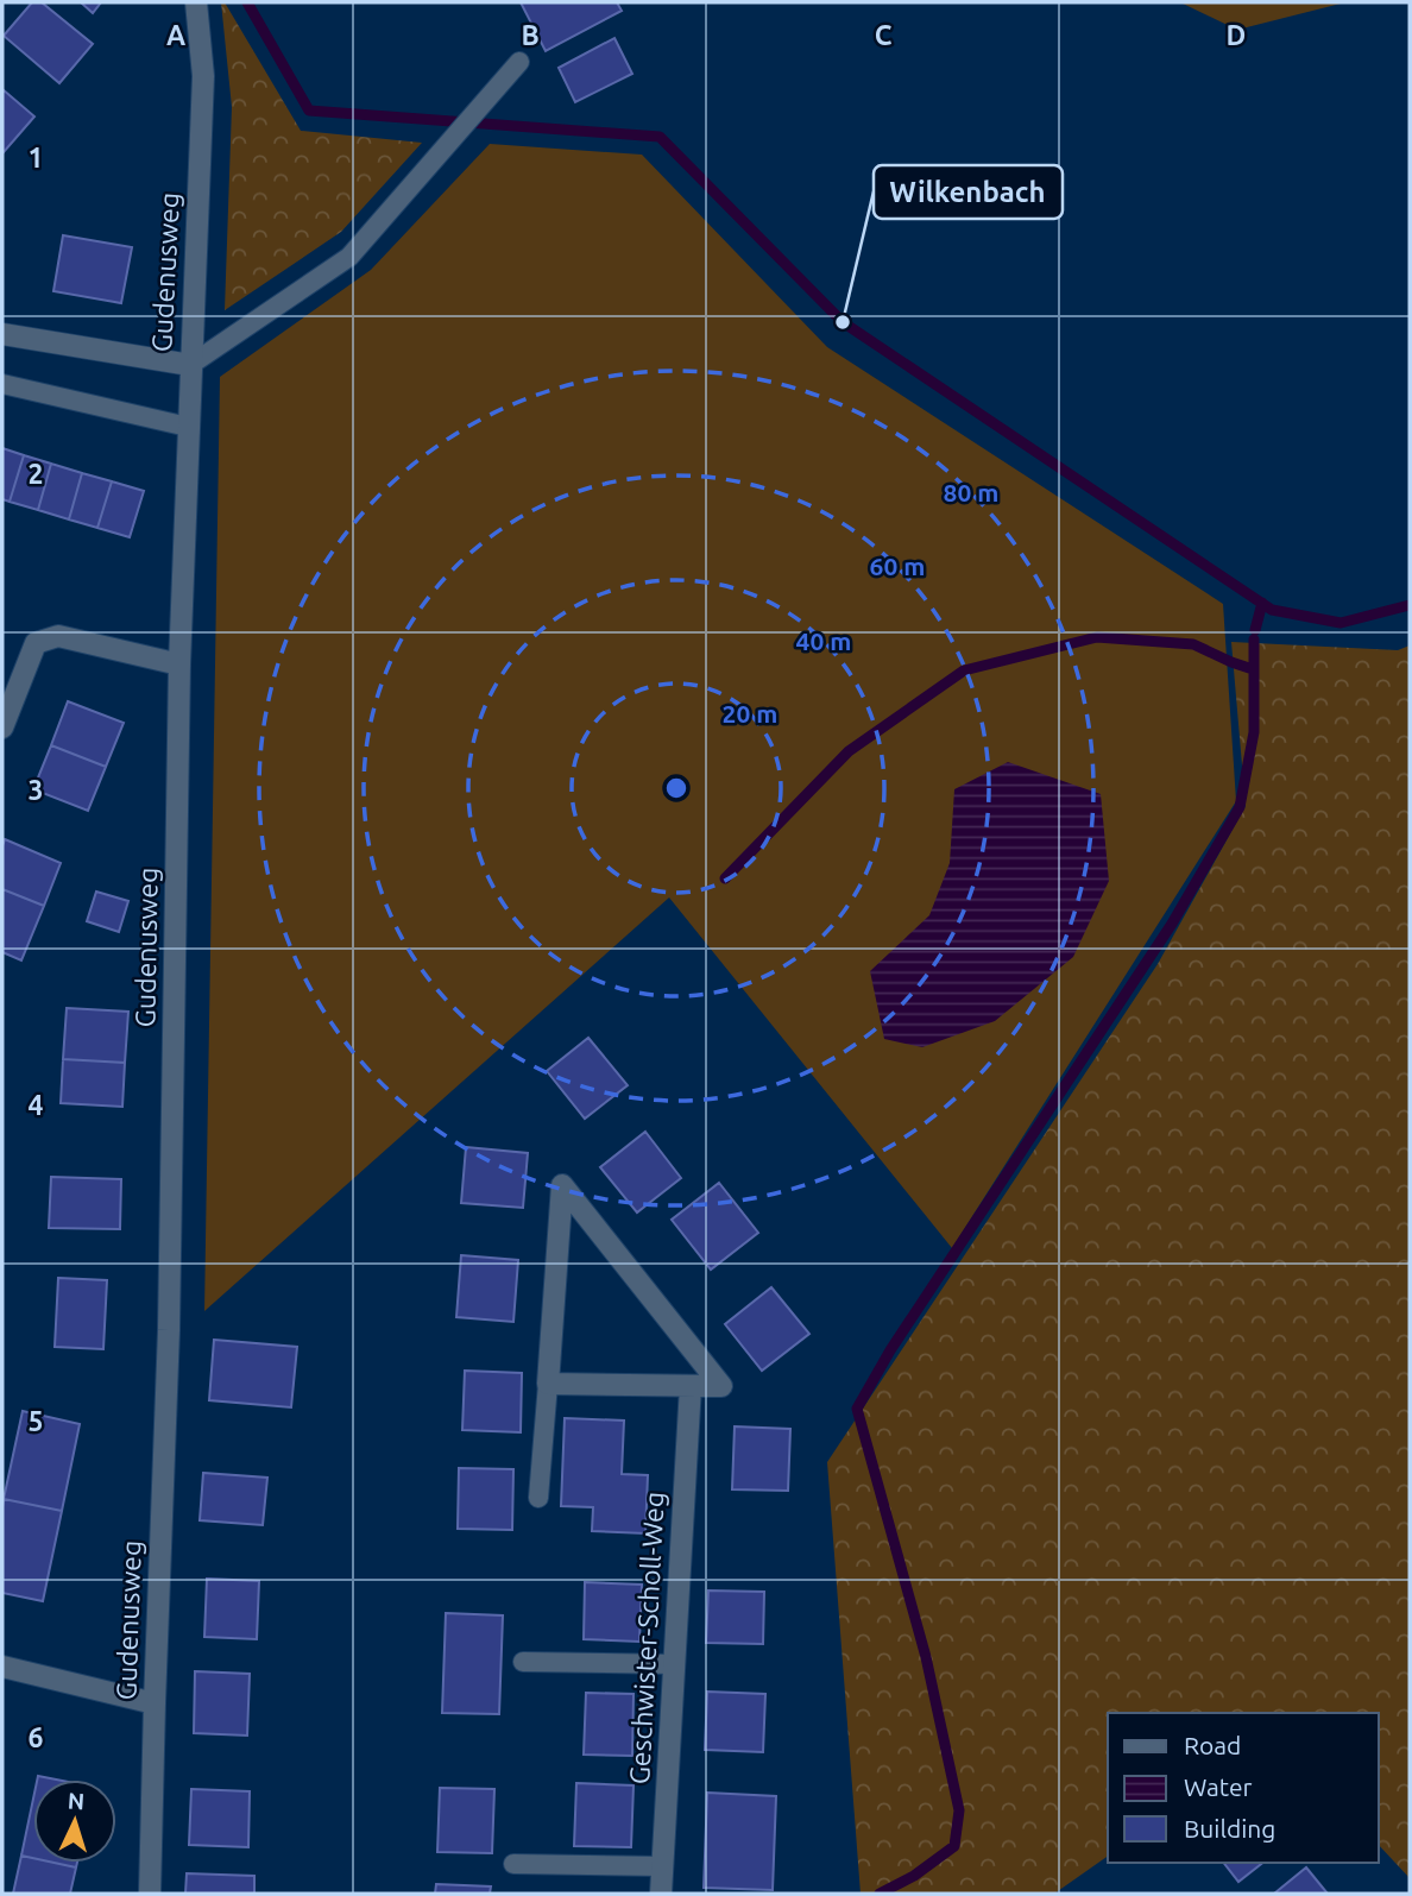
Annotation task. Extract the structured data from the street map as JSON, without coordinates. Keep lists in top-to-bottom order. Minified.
{"streets":{"street":["Gudenusweg","Geschwister-Scholl-Weg"]},"places":["Wilkenbach"],"legend":["Road","Water","Building"],"north":"top","grid":{"columns":["A","B","C","D"],"rows":["1","2","3","4","5","6"]},"rings":["80 m","60 m","40 m","20 m"]}
